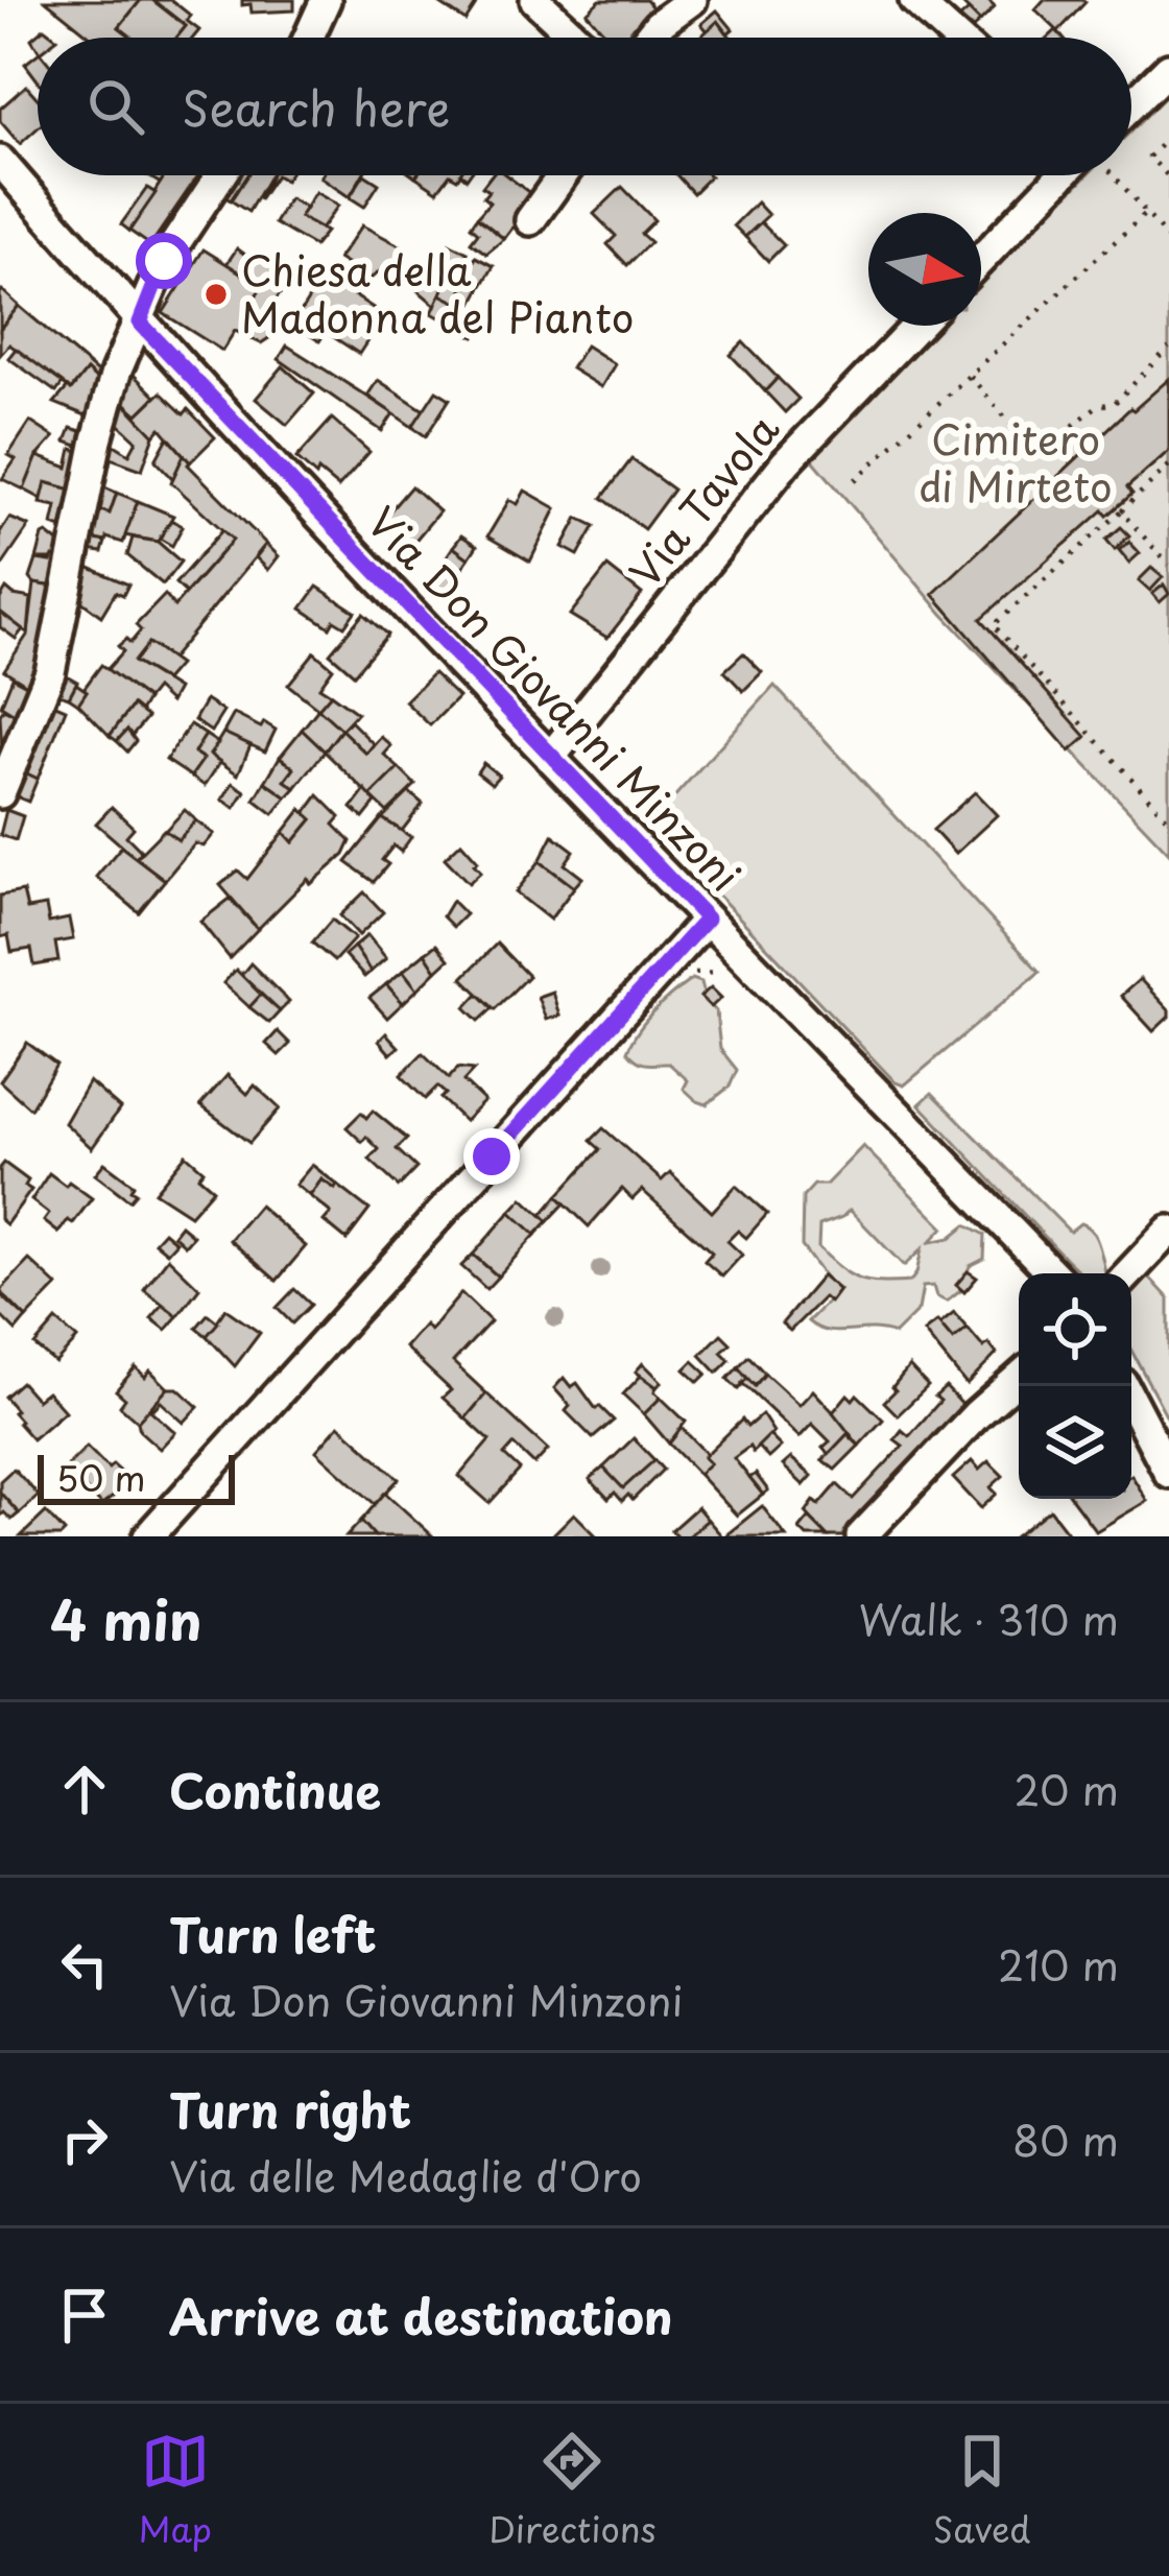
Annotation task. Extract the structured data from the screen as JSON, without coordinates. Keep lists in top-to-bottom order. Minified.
{"streets":{"street":["Via Tavola","Via Don Giovanni Minzoni"]},"crossings":[["Via Tavola","Via Don Giovanni Minzoni"]],"parks":["Cimitero di Mirteto"],"places":["Chiesa della Madonna del Pianto"],"scale_bar":"50 m","north":"right","page":{"search":"Search here","scale":"50 m","heading":["4 min","Walk · 310 m"],"list":[["Continue","20 m"],["Turn left","Via Don Giovanni Minzoni","210 m"],["Turn right","Via delle Medaglie d'Oro","80 m"],"Arrive at destination"],"nav":["Map","Directions","Saved"]}}
